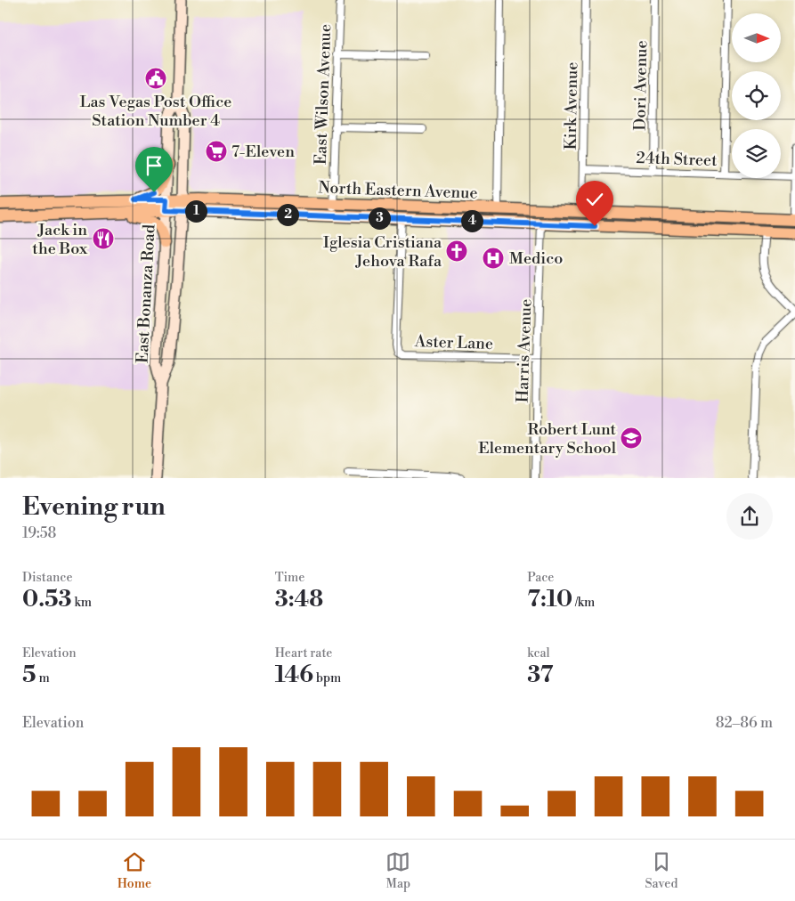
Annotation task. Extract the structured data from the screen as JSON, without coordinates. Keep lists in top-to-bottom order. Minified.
{"streets":{"main road":["North Eastern Avenue","East Bonanza Road"],"street":["Dori Avenue","East Wilson Avenue","Kirk Avenue","24th Street","Aster Lane","Harris Avenue"]},"crossings":[["Dori Avenue","24th Street"],["East Wilson Avenue","North Eastern Avenue"],["Kirk Avenue","24th Street"],["Kirk Avenue","North Eastern Avenue"],["North Eastern Avenue","East Bonanza Road"],["North Eastern Avenue","Aster Lane"],["North Eastern Avenue","Harris Avenue"],["Aster Lane","Harris Avenue"]],"places":{"public building":["Las Vegas Post Office Station Number 4"],"supermarket":["7-Eleven"],"restaurant":["Jack in the Box"],"church":["Iglesia Cristiana Jehova Rafa"],"hospital":["Medico"],"school or university":["Robert Lunt Elementary School"]},"north":"right","page":{"pins":["1","2","3","4"],"heading":["Evening run","19:58"],"stats":[["Distance","0.53 km"],["Time","3:48"],["Pace","7:10 /km"],["Elevation","5 m"],["Heart rate","146 bpm"],["kcal","37"]],"chart":["Elevation","82–86 m"],"tabs":["Home","Map","Saved"]}}
